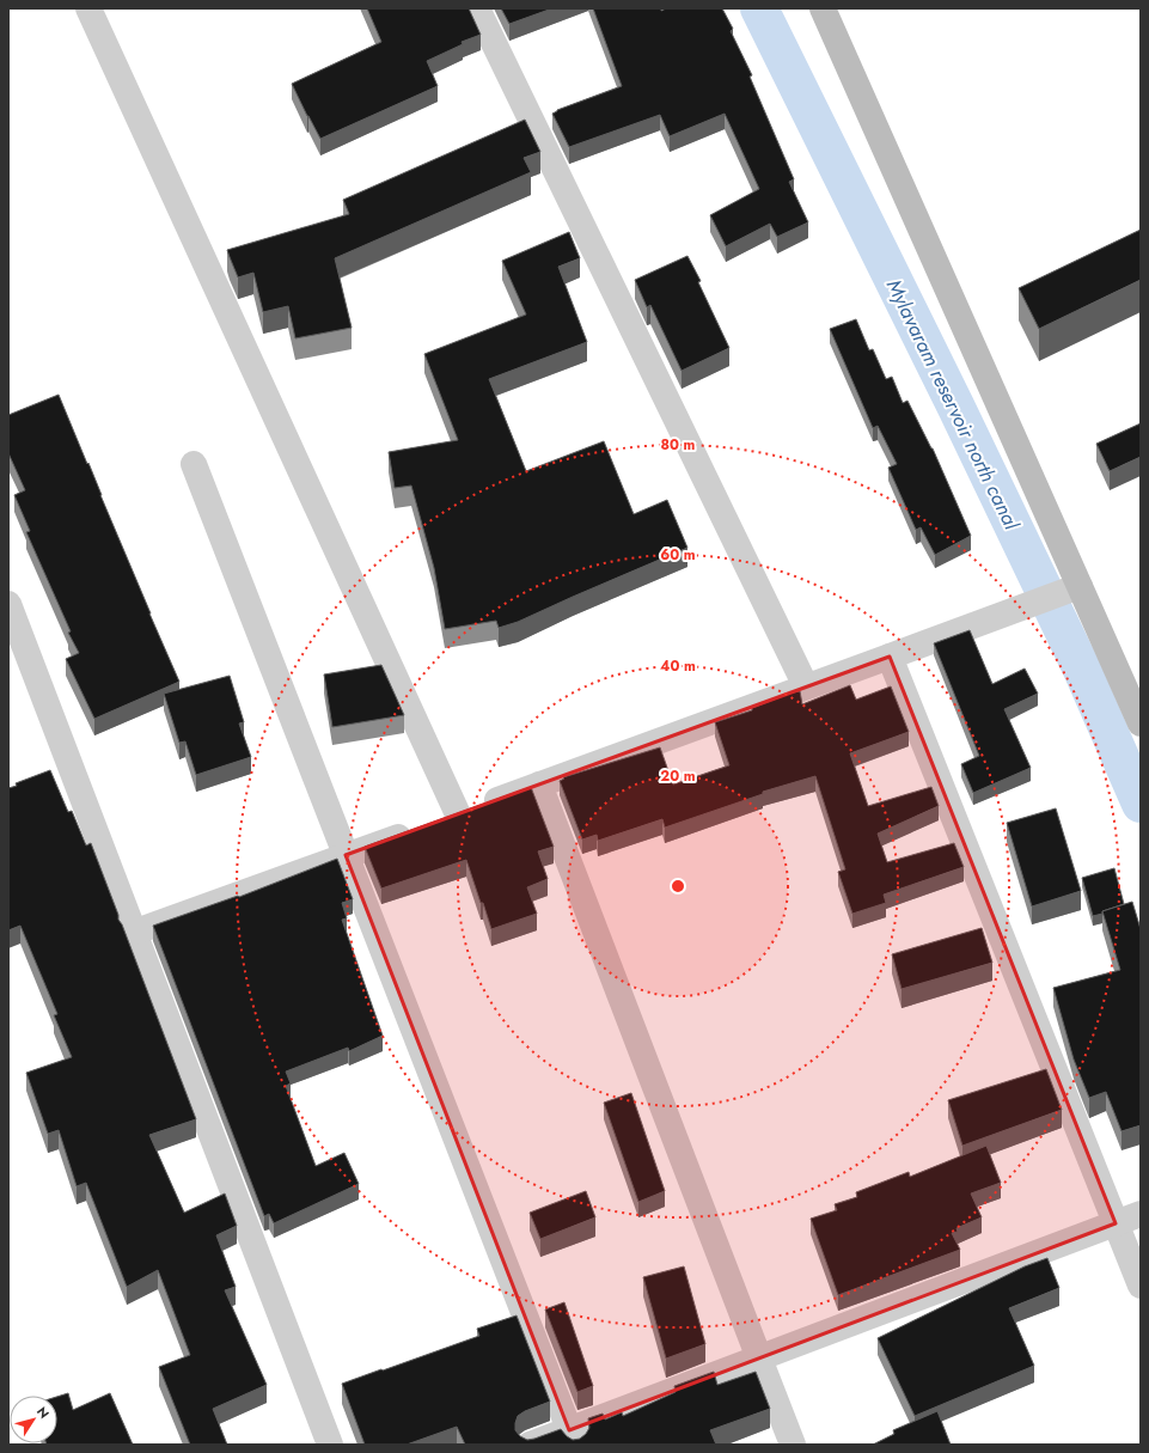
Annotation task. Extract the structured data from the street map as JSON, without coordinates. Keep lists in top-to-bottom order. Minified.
{"water":["Mylavaram reservoir north canal"],"north":"top right","rings":["80 m","60 m","40 m","20 m"]}
